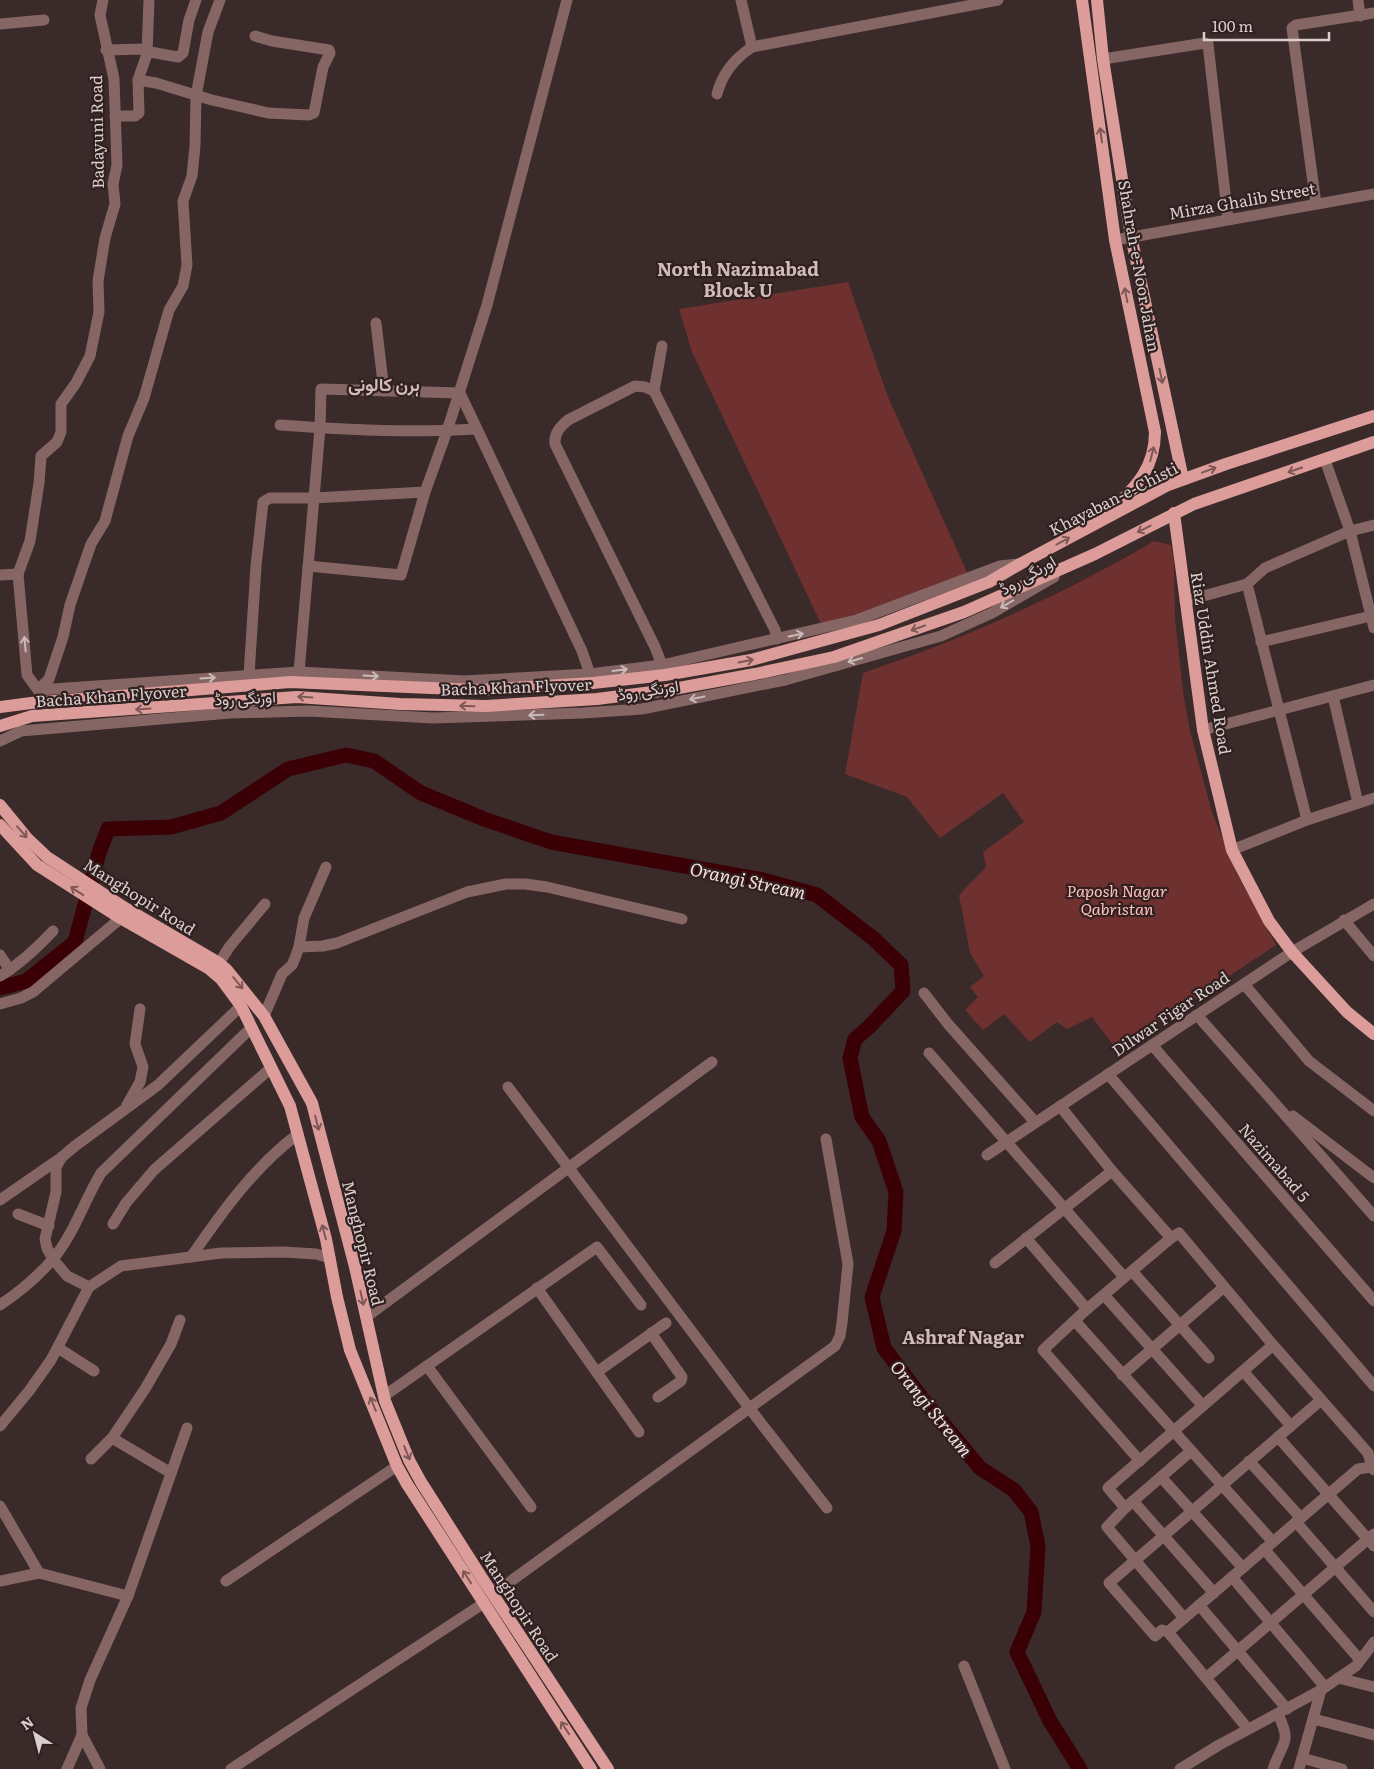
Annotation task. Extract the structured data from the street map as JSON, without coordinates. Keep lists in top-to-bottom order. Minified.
{"streets":{"main road":["Shahrah-e-Noor Jahan","Khayaban-e-Chisti","Riaz Uddin Ahmed Road","Bacha Khan Flyover","Manghopir Road"],"street":["Badayuni Road","Mirza Ghalib Street","اورنگی روڈ","Dilwar Figar Road","Nazimabad 5"]},"crossings":[["Mirza Ghalib Street","Shahrah-e-Noor Jahan"],["Shahrah-e-Noor Jahan","Khayaban-e-Chisti"],["Khayaban-e-Chisti","اورنگی روڈ"],["Khayaban-e-Chisti","Bacha Khan Flyover"],["اورنگی روڈ","Bacha Khan Flyover"],["Riaz Uddin Ahmed Road","Dilwar Figar Road"],["Dilwar Figar Road","Nazimabad 5"]],"districts":["North Nazimabad Block U","ہرن کالونی","Ashraf Nagar"],"water":["Orangi Stream"],"parks":["Paposh Nagar Qabristan"],"scale_bar":"100 m","north":"top left"}
